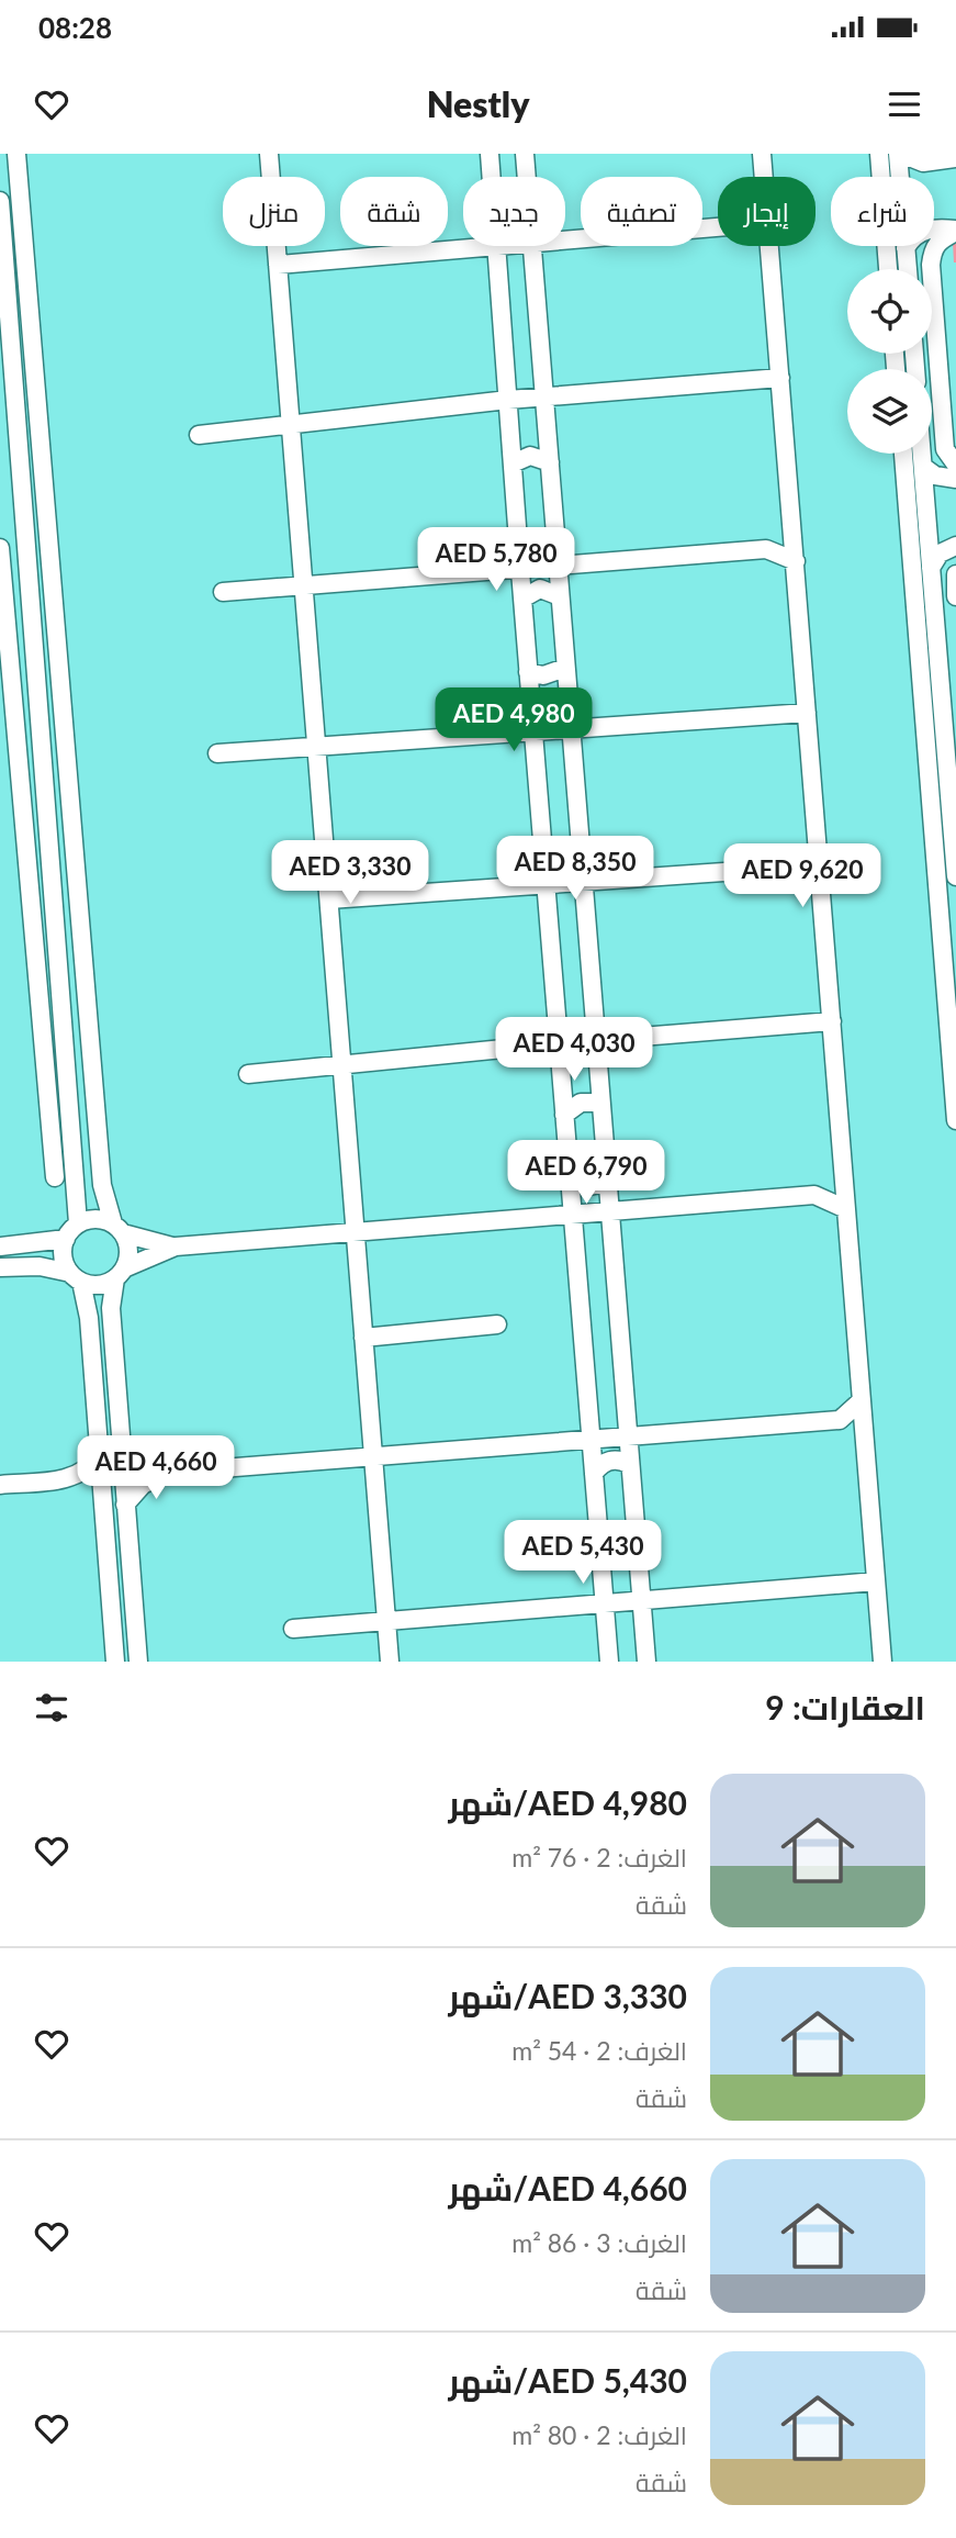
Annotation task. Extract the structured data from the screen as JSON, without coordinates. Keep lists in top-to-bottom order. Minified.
{"page":{"status":"08:28","header":"Nestly","chip":["شراء","إيجار","تصفية","جديد","شقة","منزل"],"price":["AED 5,780","AED 4,980","AED 8,350","AED 3,330","AED 9,620","AED 4,030","AED 6,790","AED 4,660","AED 5,430"],"heading":"العقارات: 9","list":[{"name":"AED 4,980/شهر","note":"الغرف: 2 · 76 m² · شقة"},{"name":"AED 3,330/شهر","note":"الغرف: 2 · 54 m² · شقة"},{"name":"AED 4,660/شهر","note":"الغرف: 3 · 86 m² · شقة"},{"name":"AED 5,430/شهر","note":"الغرف: 2 · 80 m² · شقة"}]}}
